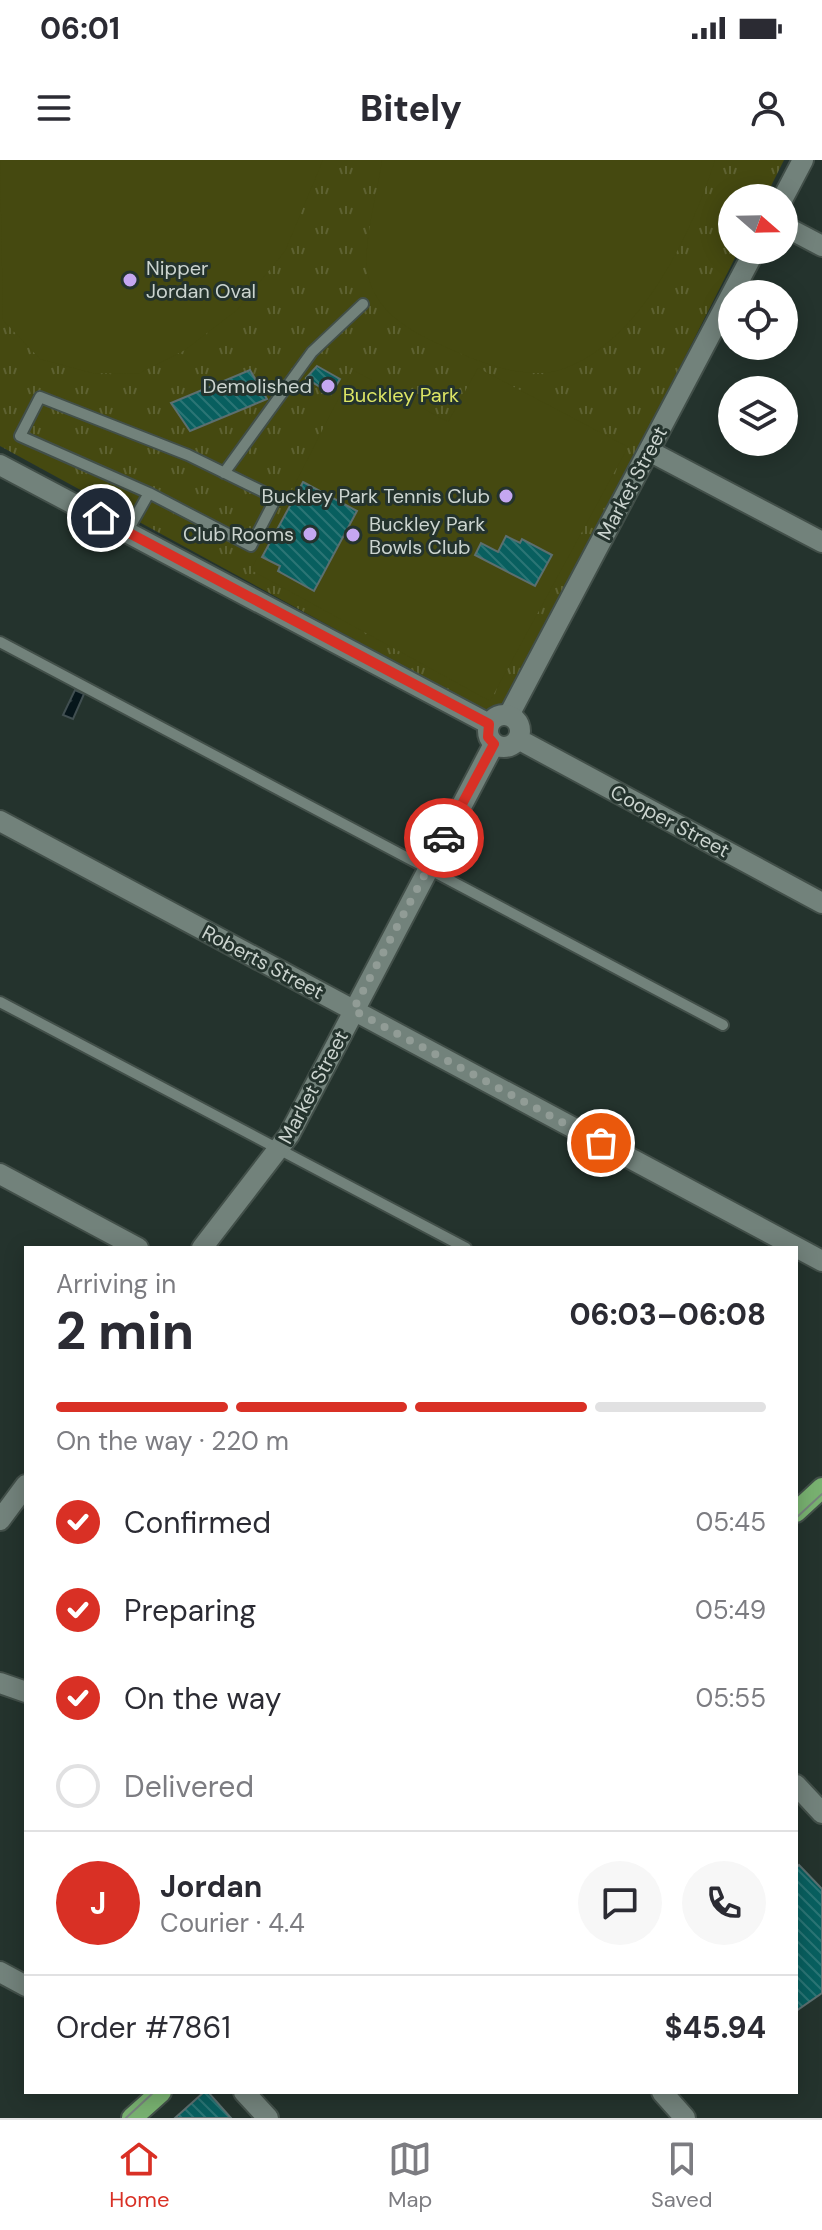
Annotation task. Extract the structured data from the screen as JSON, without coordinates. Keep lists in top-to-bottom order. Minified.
{"streets":{"street":["Market Street","Cooper Street","Roberts Street"]},"crossings":[["Market Street","Cooper Street"],["Market Street","Roberts Street"]],"parks":["Buckley Park"],"places":["Nipper Jordan Oval","Demolished","Buckley Park Tennis Club","Club Rooms","Buckley Park Bowls Club"],"north":"right","page":{"status":"06:01","header":"Bitely","heading":["2 min","Arriving in","06:03–06:08"],"panel":["Jordan","Courier · 4.4","Order #7861","$45.94"],"bar":"On the way · 220 m","list":[["Confirmed","05:45"],["Preparing","05:49"],["On the way","05:55"],"Delivered"],"round":"J","tabs":["Home","Map","Saved"]}}
